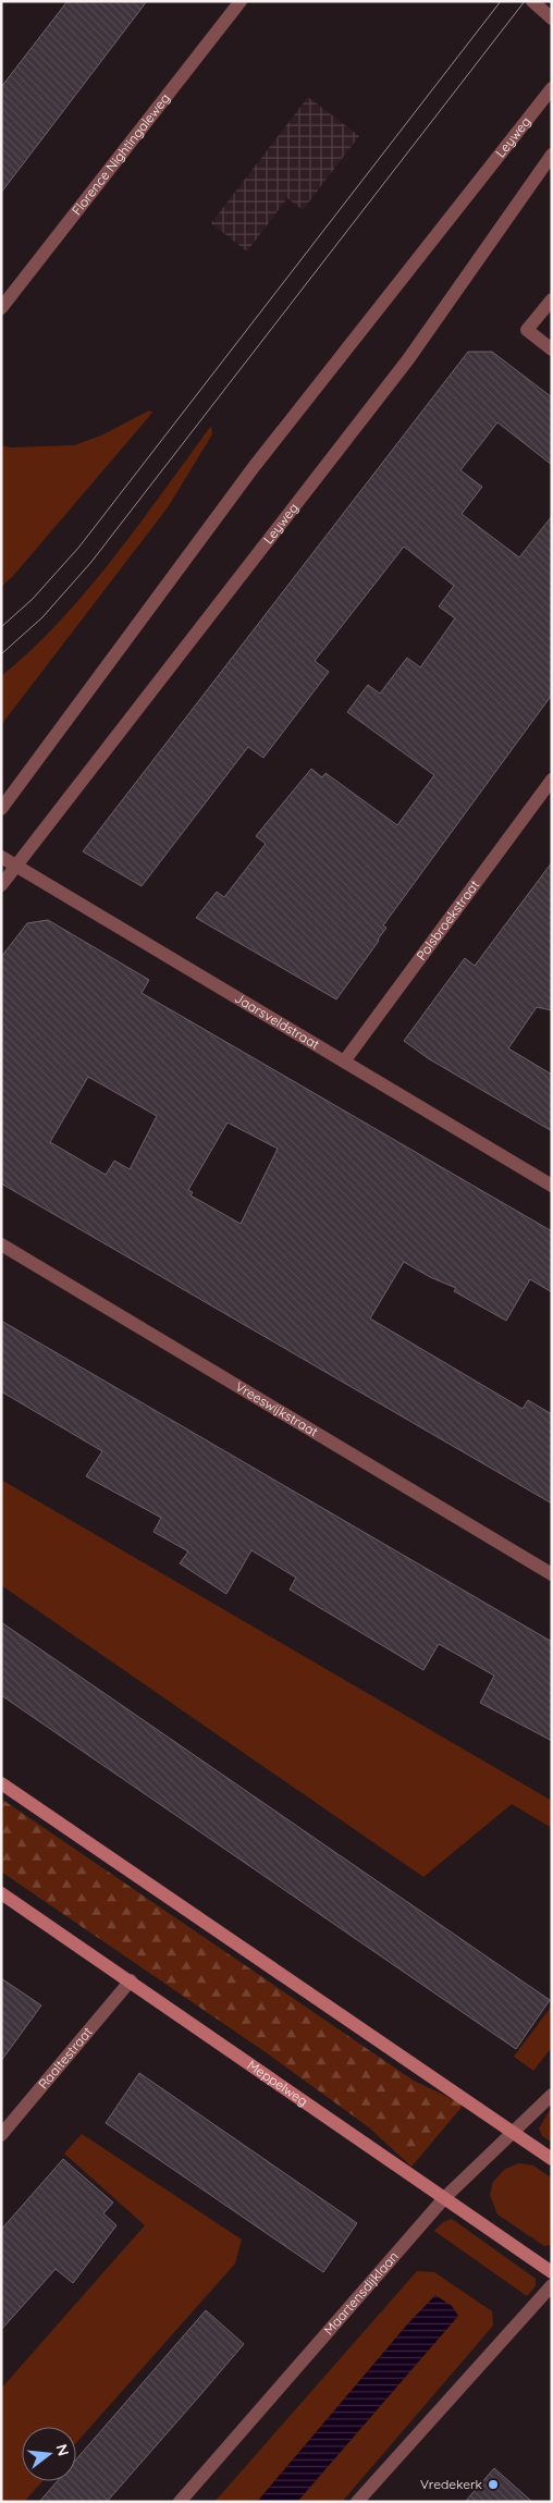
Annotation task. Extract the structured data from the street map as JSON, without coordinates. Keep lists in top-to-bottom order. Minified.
{"streets":{"main road":["Meppelweg"],"street":["Leyweg","Florence Nightingaleweg","Polsbroekstraat","Jaarsveldstraat","Vreeswijkstraat","Raaltestraat","Maartensdijklaan"]},"crossings":[["Leyweg","Jaarsveldstraat"],["Polsbroekstraat","Jaarsveldstraat"],["Raaltestraat","Meppelweg"],["Meppelweg","Maartensdijklaan"]],"places":["Vredekerk"],"north":"right"}
